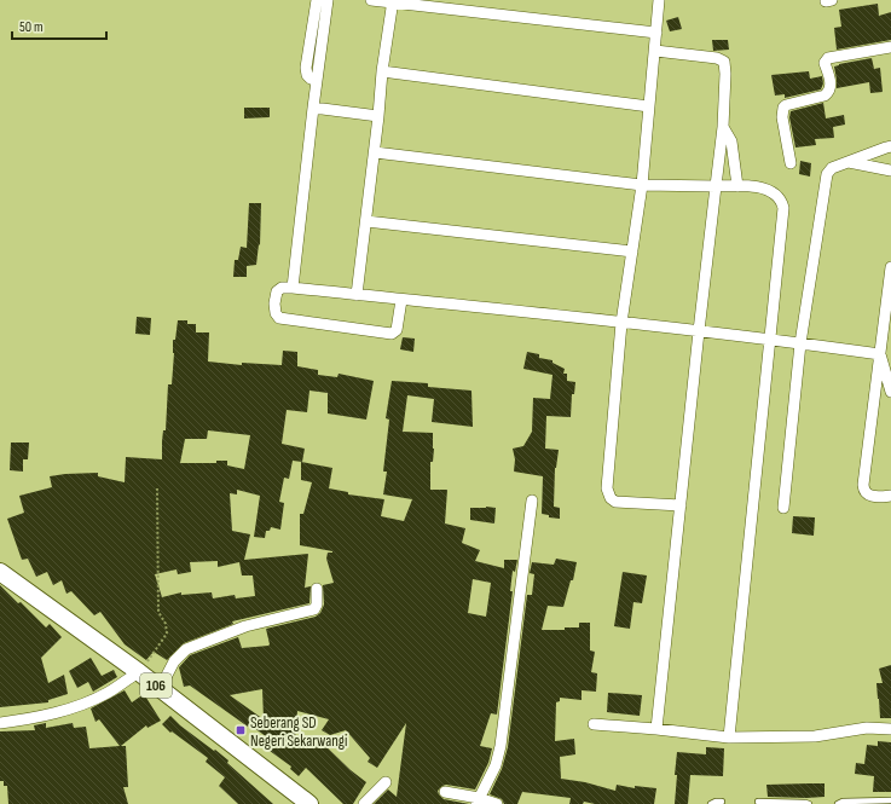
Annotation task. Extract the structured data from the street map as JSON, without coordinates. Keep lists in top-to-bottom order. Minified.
{"streets":{"main road":["106"]},"places":{"transit":["Seberang SD Negeri Sekarwangi"]},"scale_bar":"50 m"}
